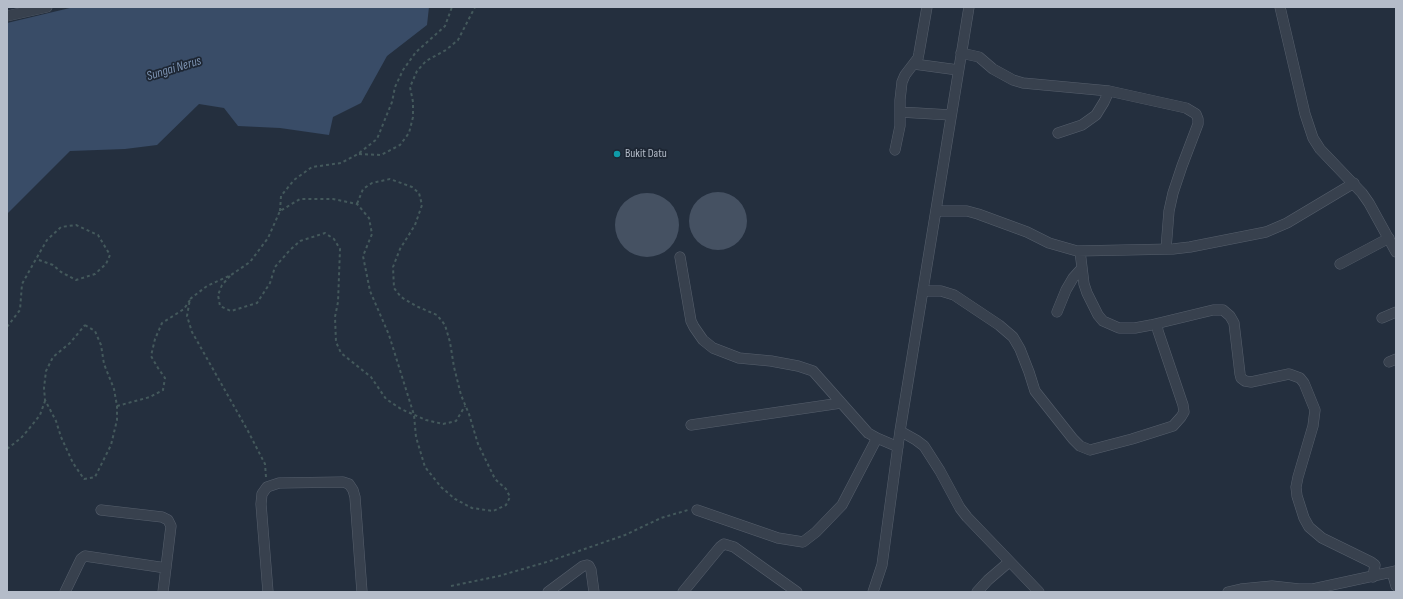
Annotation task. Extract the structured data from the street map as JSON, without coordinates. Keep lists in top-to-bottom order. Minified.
{"water":["Sungai Nerus"],"places":["Bukit Datu"]}
